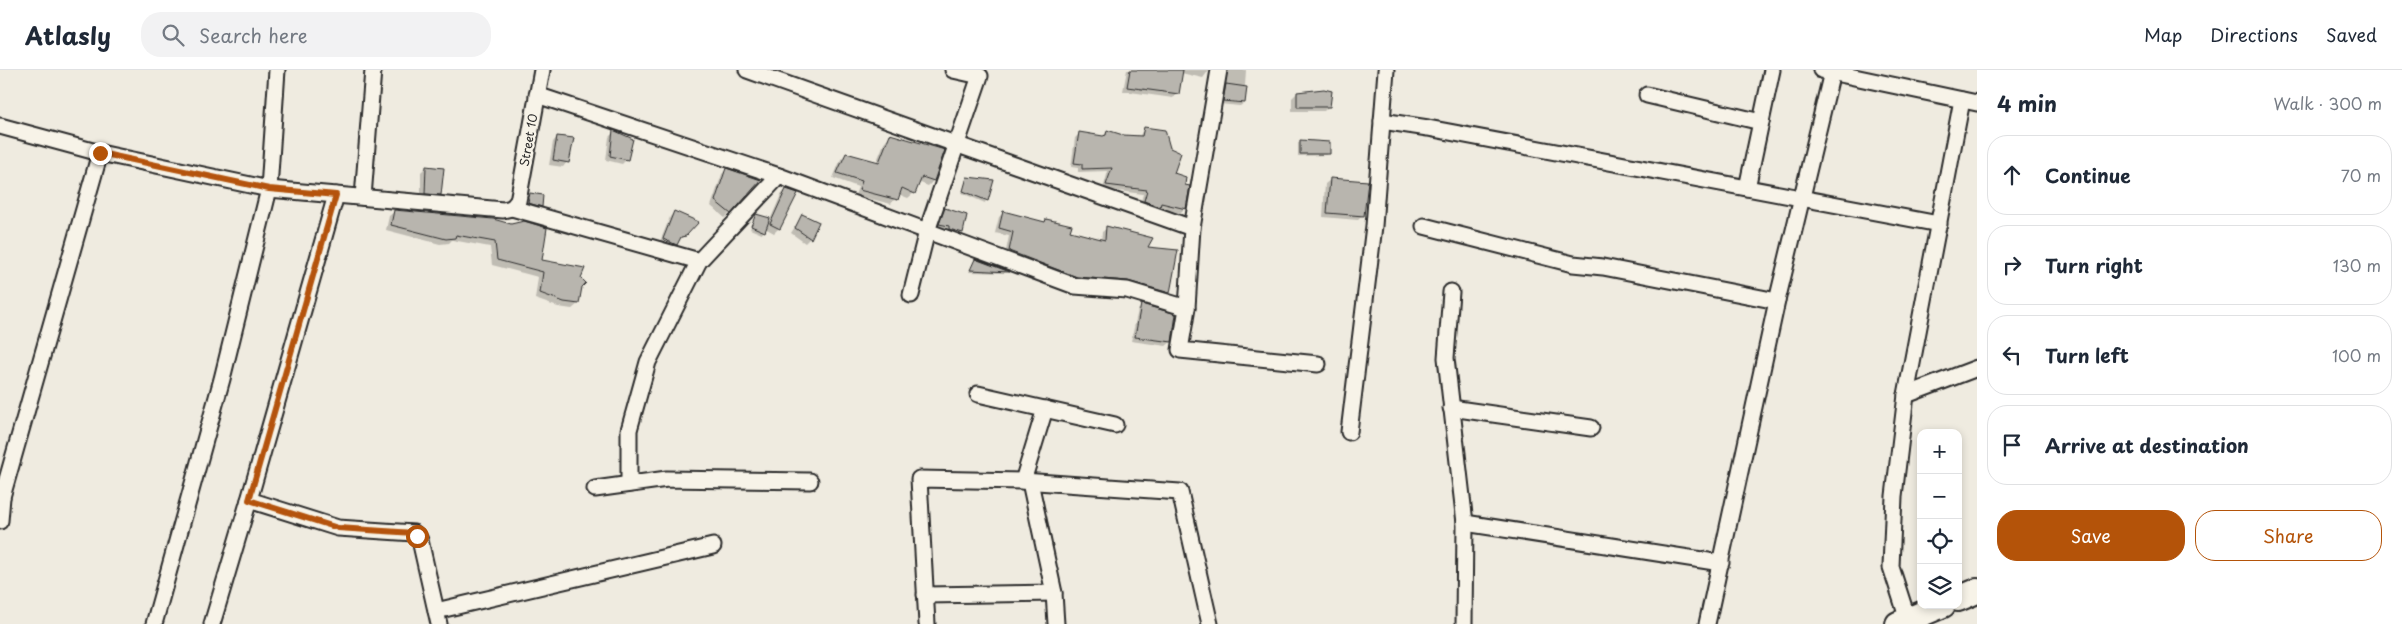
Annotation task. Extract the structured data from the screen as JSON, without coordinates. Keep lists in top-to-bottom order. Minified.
{"streets":{"street":["Street 10"]},"page":{"header":"Atlasly","search":"Search here","nav":["Map","Directions","Saved"],"heading":["4 min","Walk · 300 m"],"list":[["Continue","70 m"],["Turn right","130 m"],["Turn left","100 m"],"Arrive at destination"],"map_buttons":["+","−"],"buttons":["Save","Share"]}}
